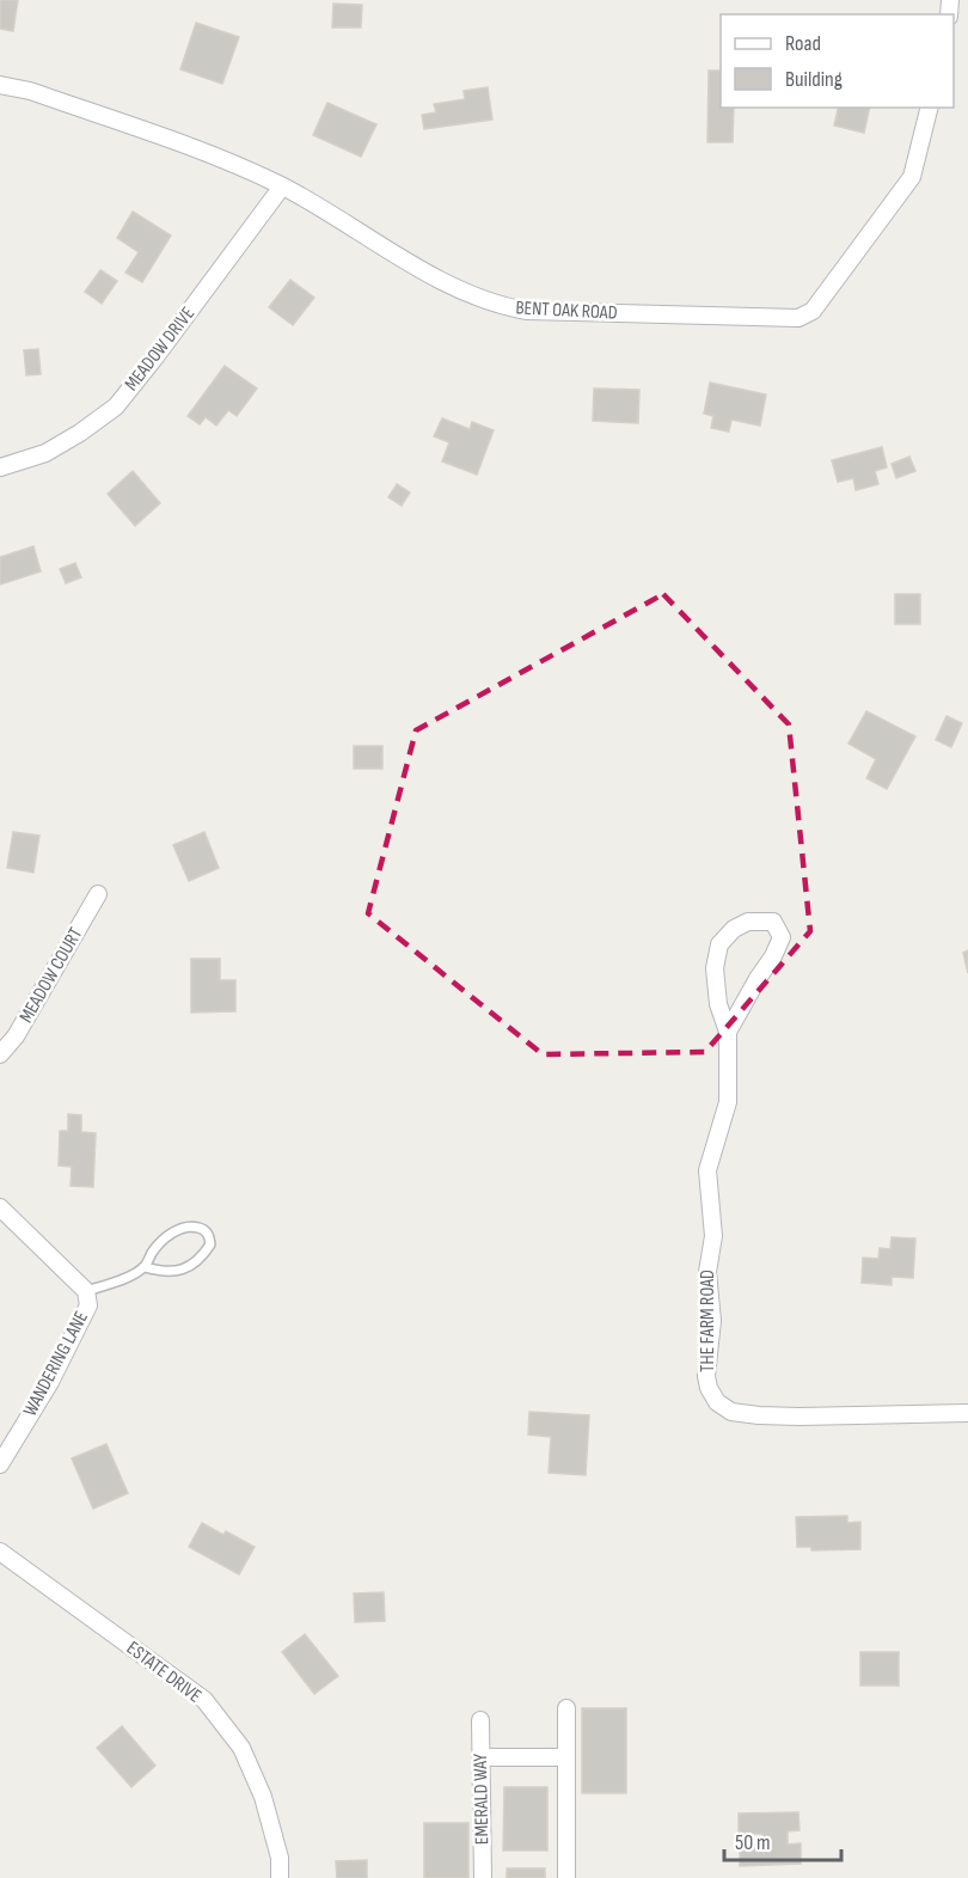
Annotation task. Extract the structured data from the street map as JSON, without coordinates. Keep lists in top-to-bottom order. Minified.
{"streets":{"street":["BENT OAK ROAD","MEADOW DRIVE","MEADOW COURT","THE FARM ROAD","WANDERING LANE","ESTATE DRIVE","EMERALD WAY"]},"crossings":[["BENT OAK ROAD","MEADOW DRIVE"]],"legend":["Road","Building"],"scale_bar":"50 m"}
